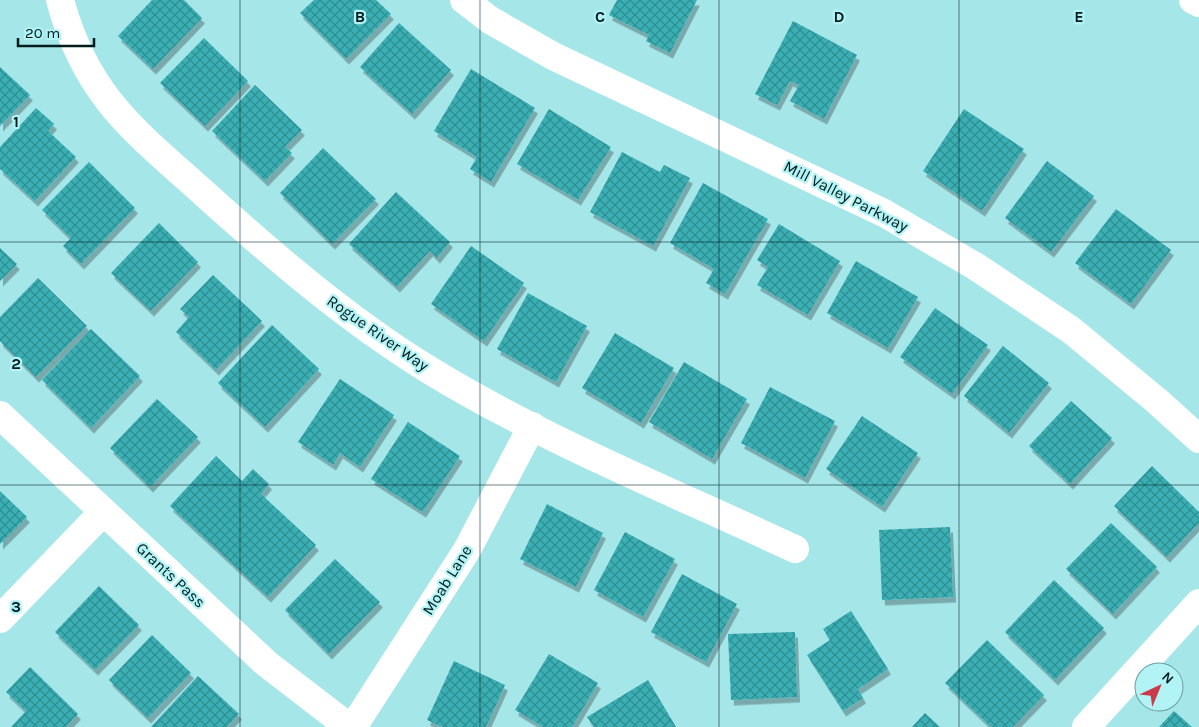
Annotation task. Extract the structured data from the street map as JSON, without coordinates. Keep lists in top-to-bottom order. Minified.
{"streets":{"street":["Mill Valley Parkway","Rogue River Way","Grants Pass","Moab Lane"]},"crossings":[["Rogue River Way","Moab Lane"]],"scale_bar":"20 m","north":"top right","grid":{"columns":["B","C","D","E"],"rows":["1","2","3"]}}
